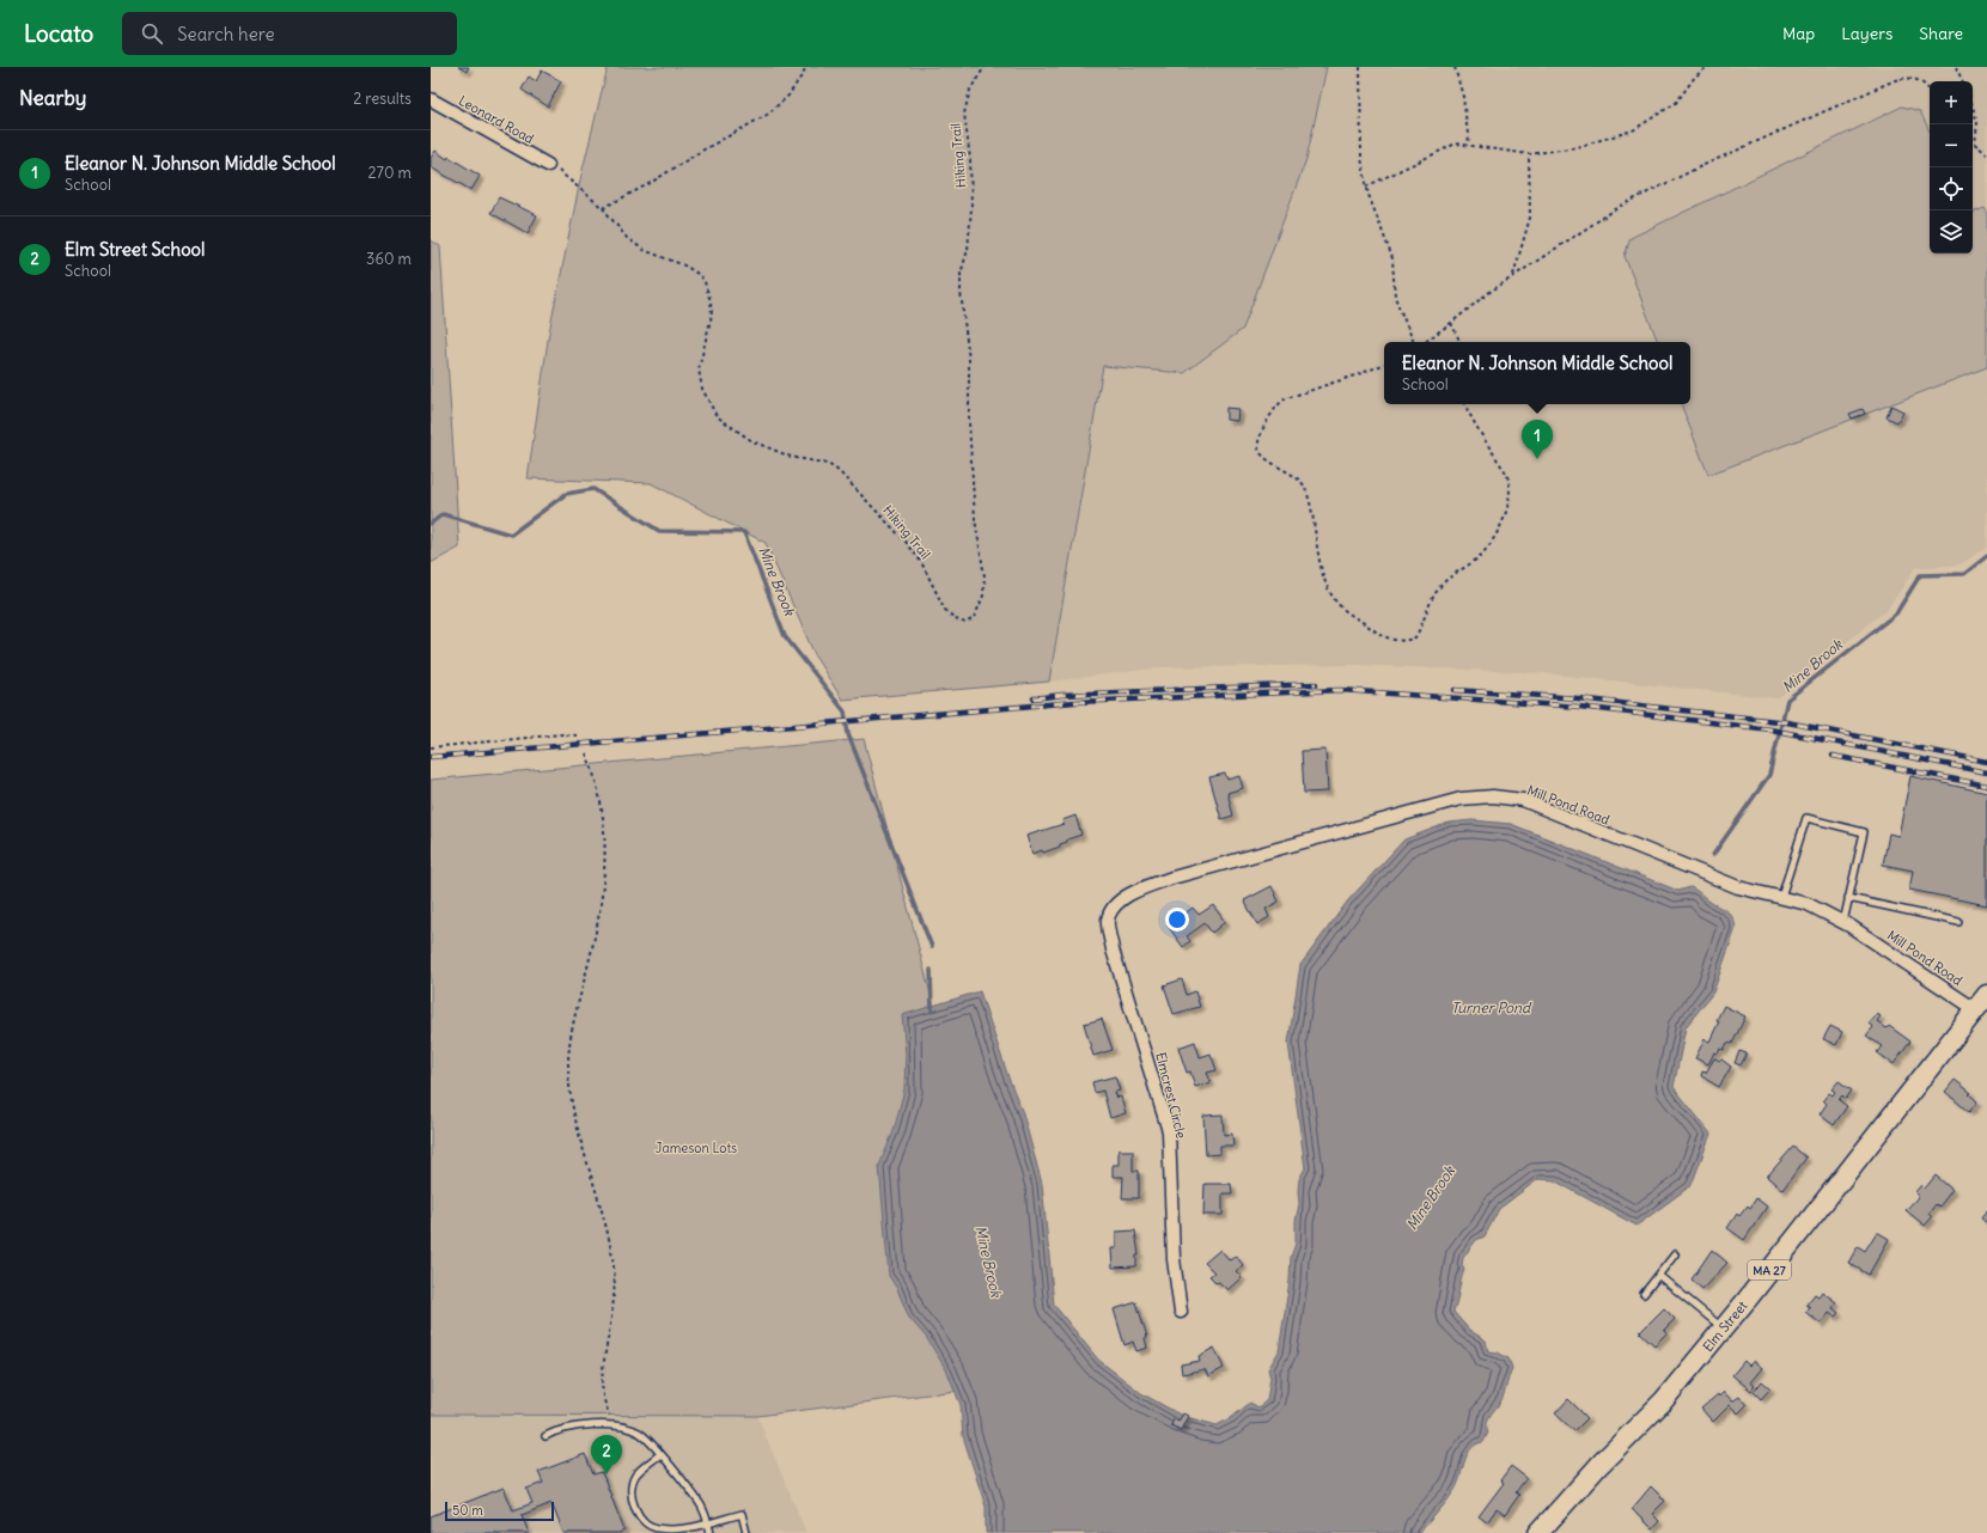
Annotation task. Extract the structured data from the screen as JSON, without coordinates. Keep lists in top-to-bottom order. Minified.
{"streets":{"main road":["MA 27","Elm Street"],"street":["Leonard Road","Mill Pond Road","Elmcrest Circle"],"path":["Hiking Trail"]},"crossings":[["Leonard Road","Hiking Trail"],["Mill Pond Road","Elmcrest Circle"],["Mill Pond Road","Elm Street"]],"water":["Mine Brook","Turner Pond"],"parks":["Jameson Lots"],"scale_bar":"50 m","page":{"header":"Locato","search":"Search here","nav":["Map","Layers","Share"],"heading":["Nearby","2 results"],"map_buttons":["+","−"],"list":[{"mark":"1","name":"Eleanor N. Johnson Middle School","note":"School","value":"270 m"},{"mark":"2","name":"Elm Street School","note":"School","value":"360 m"}],"popup":["Eleanor N. Johnson Middle School","School"],"pins":["1","2"],"scale":"50 m"}}
